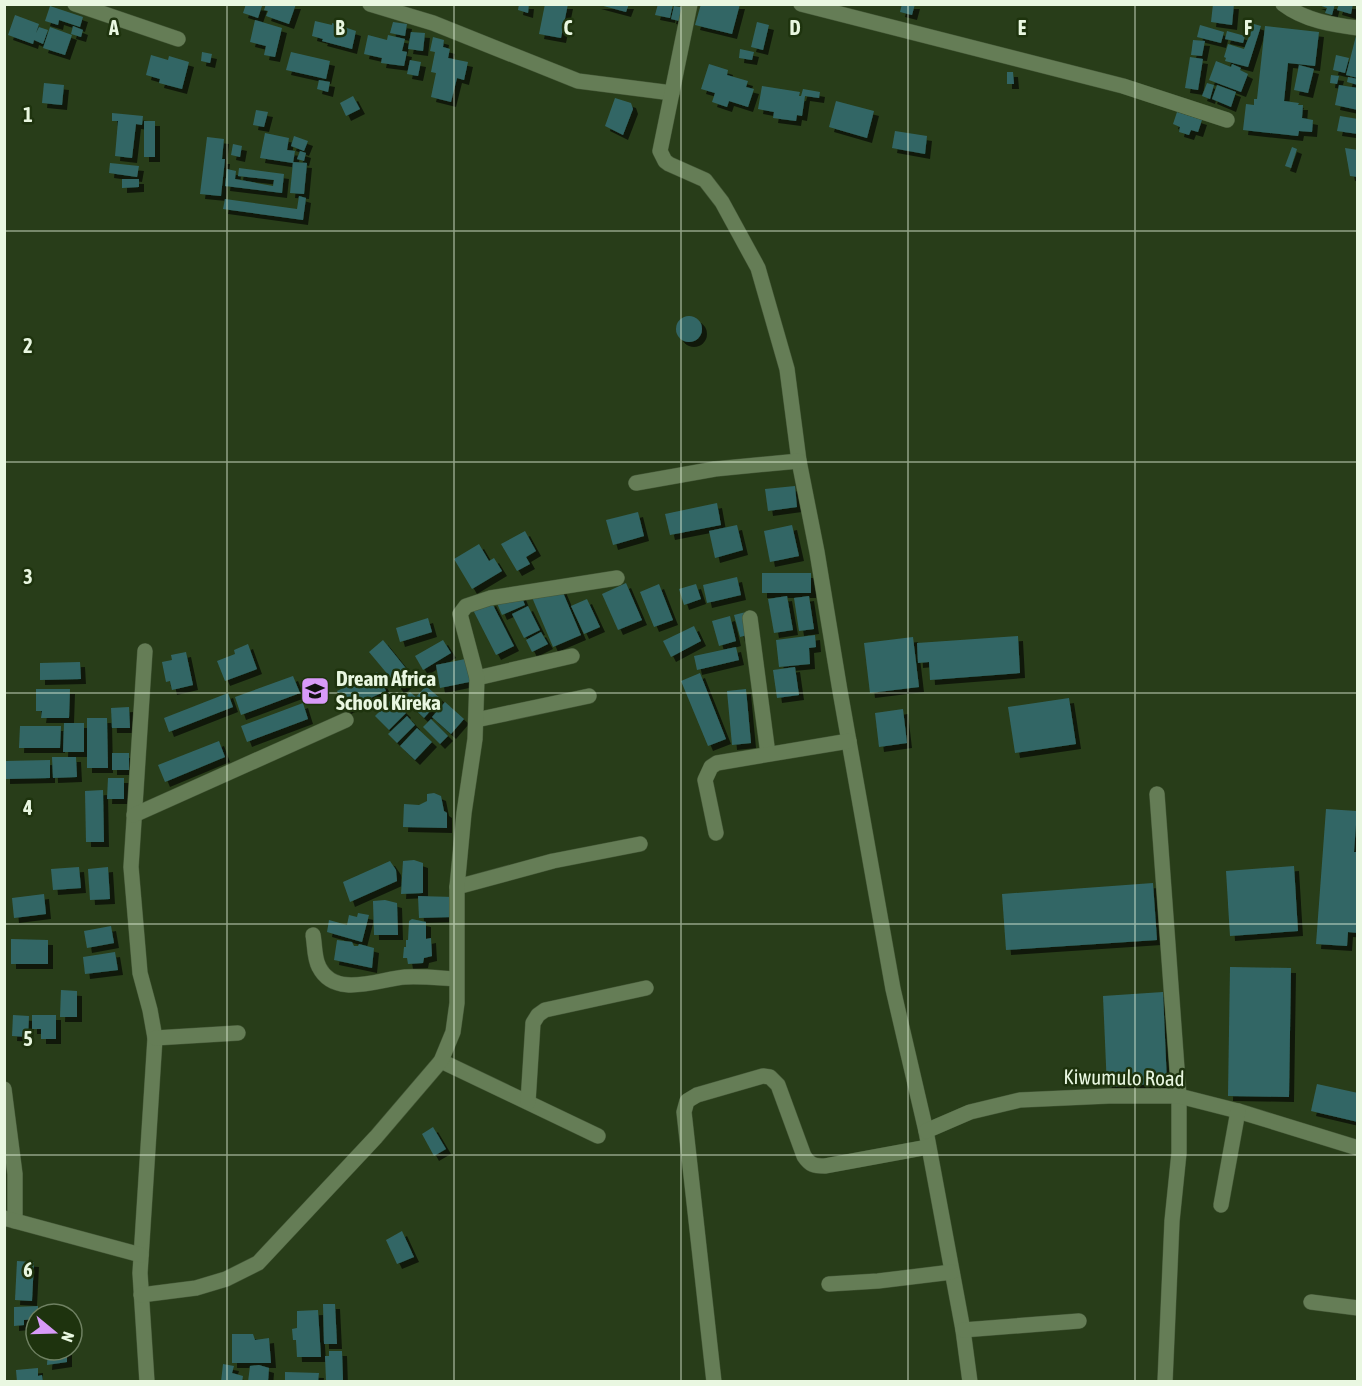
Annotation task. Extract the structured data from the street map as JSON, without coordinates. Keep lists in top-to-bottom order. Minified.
{"streets":{"street":["Kiwumulo Road"]},"places":{"school or university":["Dream Africa School Kireka"]},"north":"right","grid":{"columns":["A","B","C","D","E","F"],"rows":["1","2","3","4","5","6"]}}
